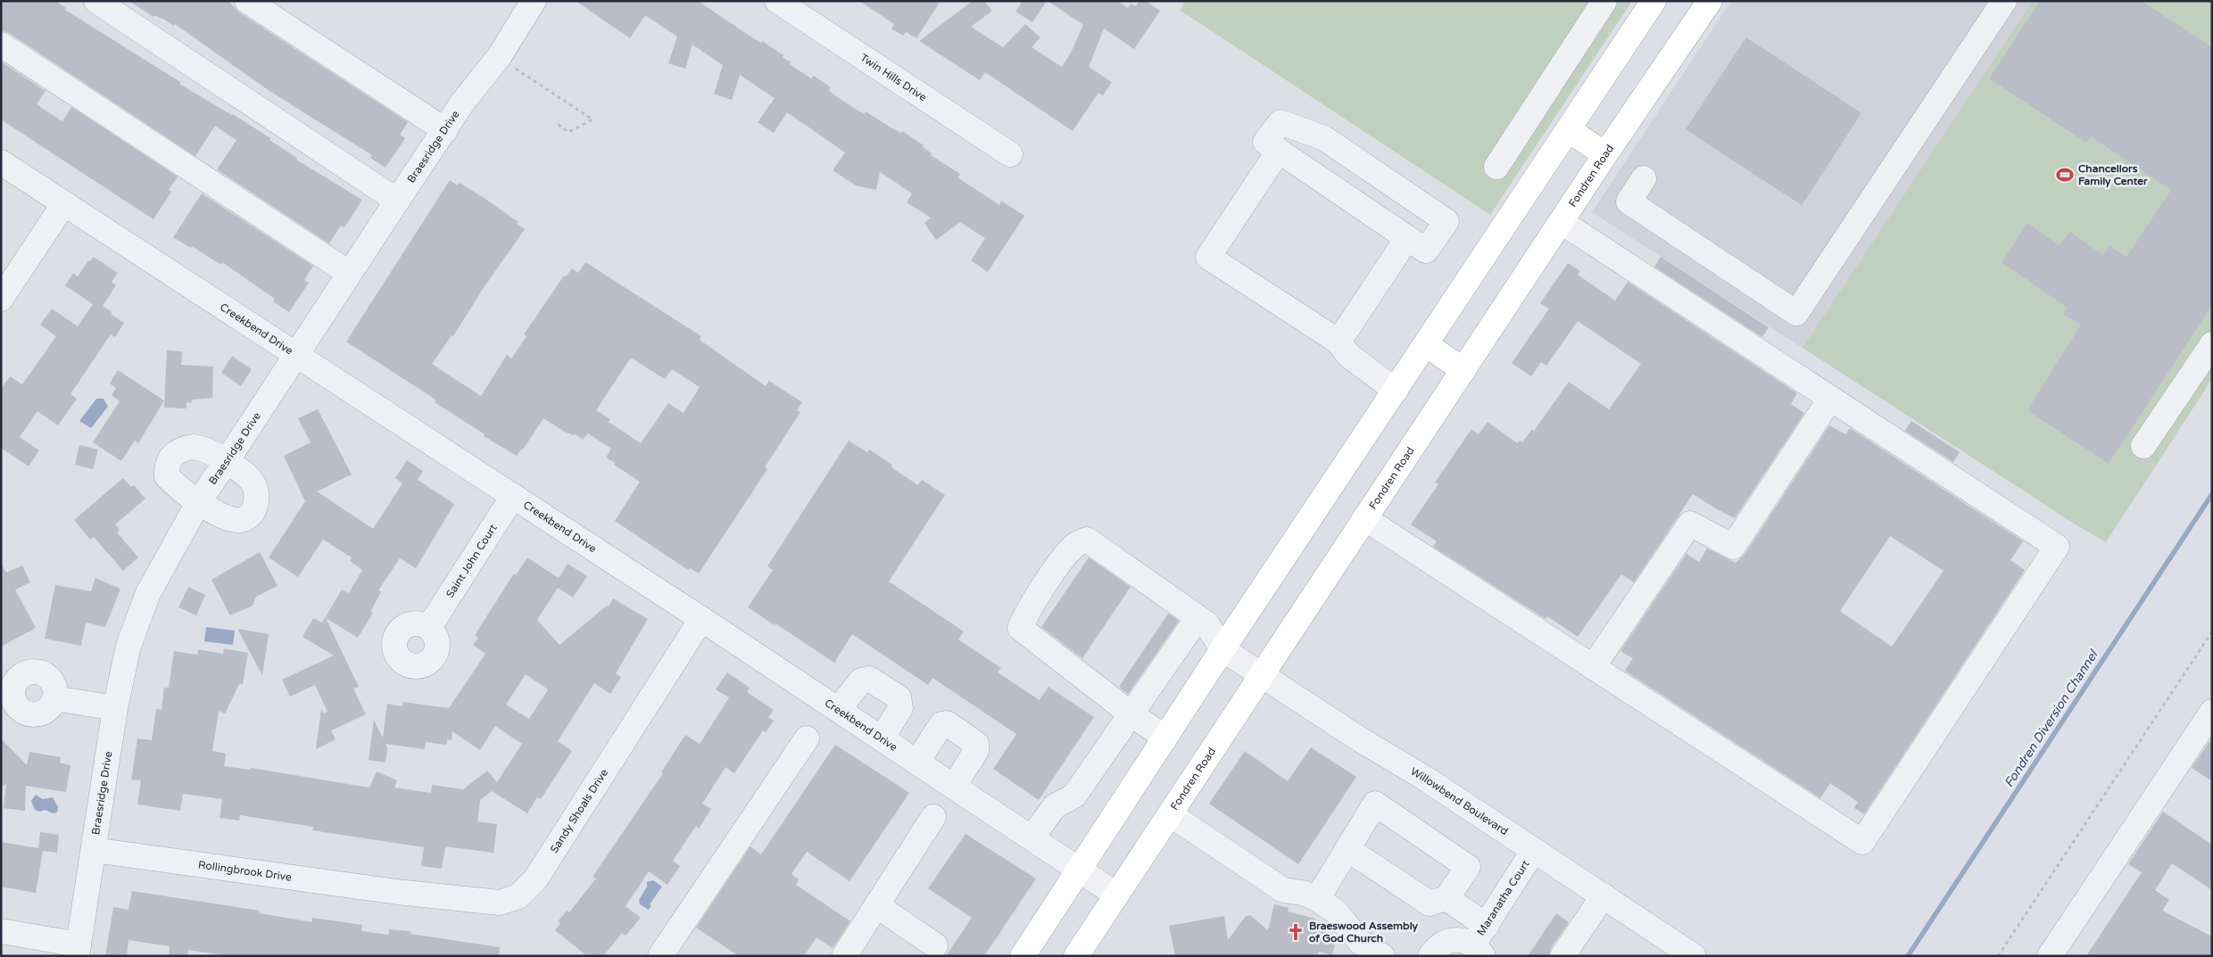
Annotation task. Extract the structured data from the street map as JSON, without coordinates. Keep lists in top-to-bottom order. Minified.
{"streets":{"main road":["Fondren Road"],"street":["Twin Hills Drive","Braesridge Drive","Creekbend Drive","Saint John Court","Willowbend Boulevard","Sandy Shoals Drive","Rollingbrook Drive","Maranatha Court"]},"crossings":[["Braesridge Drive","Creekbend Drive"],["Braesridge Drive","Rollingbrook Drive"],["Fondren Road","Creekbend Drive"],["Fondren Road","Willowbend Boulevard"],["Creekbend Drive","Saint John Court"],["Creekbend Drive","Sandy Shoals Drive"],["Willowbend Boulevard","Maranatha Court"],["Sandy Shoals Drive","Rollingbrook Drive"]],"water":["Fondren Diversion Channel"],"places":{"sports":["Chancellors Family Center"],"church":["Braeswood Assembly of God Church"]}}
